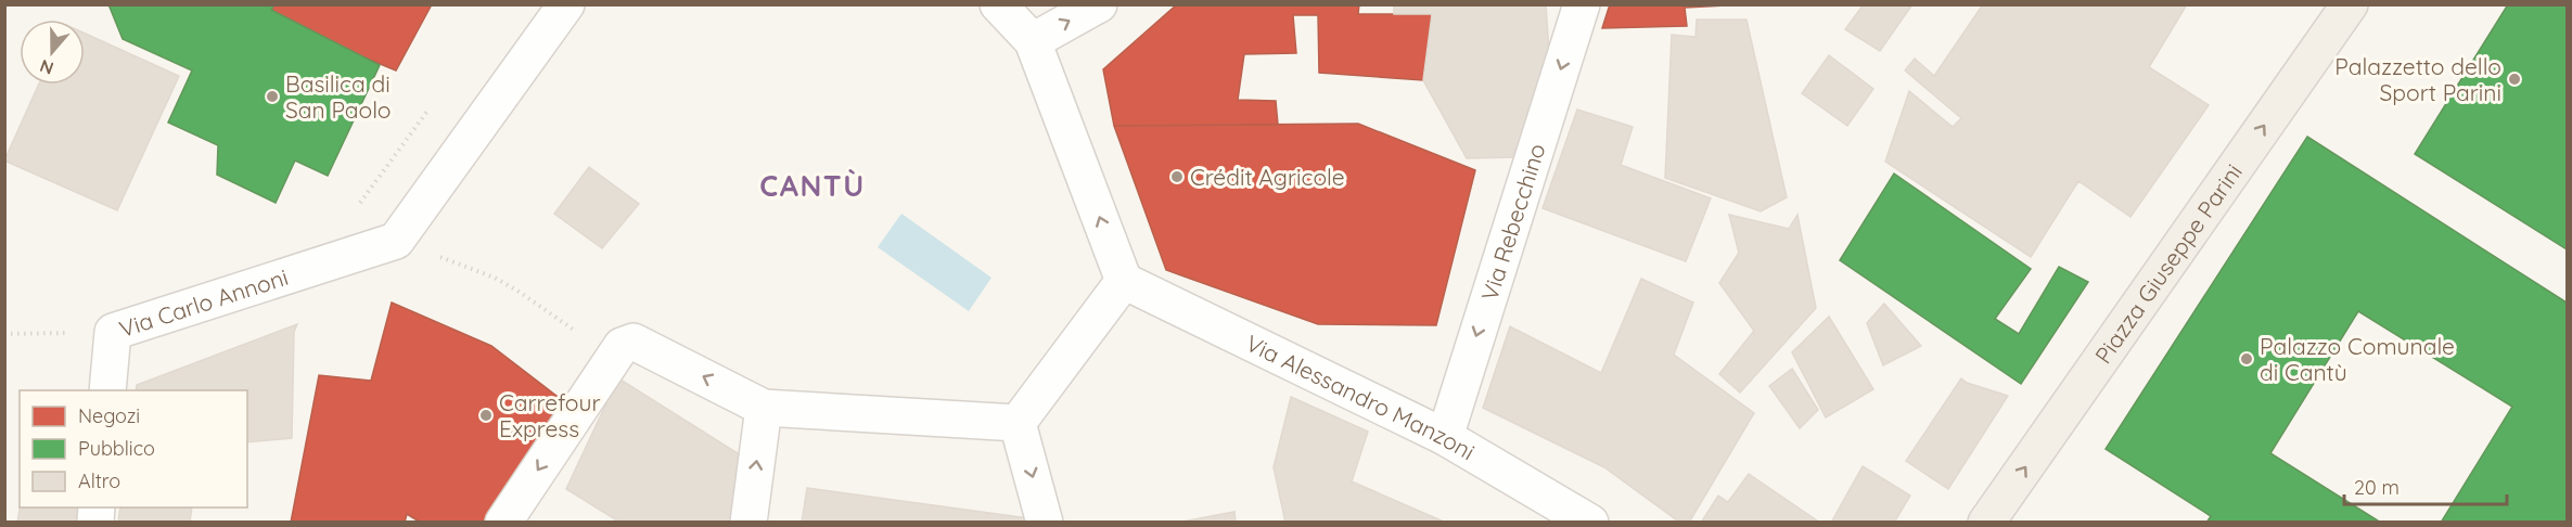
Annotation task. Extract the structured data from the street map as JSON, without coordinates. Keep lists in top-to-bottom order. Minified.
{"streets":{"main road":["Piazza Giuseppe Parini"],"street":["Via Rebecchino","Via Carlo Annoni","Via Alessandro Manzoni"]},"crossings":[["Via Rebecchino","Via Alessandro Manzoni"]],"one_way":["Via Rebecchino","Piazza Giuseppe Parini"],"districts":["CANTÙ"],"places":["Palazzetto dello Sport Parini","Basilica di San Paolo","Crédit Agricole","Palazzo Comunale di Cantù","Carrefour Express"],"legend":["Negozi","Pubblico","Altro"],"scale_bar":"20 m","north":"bottom"}
